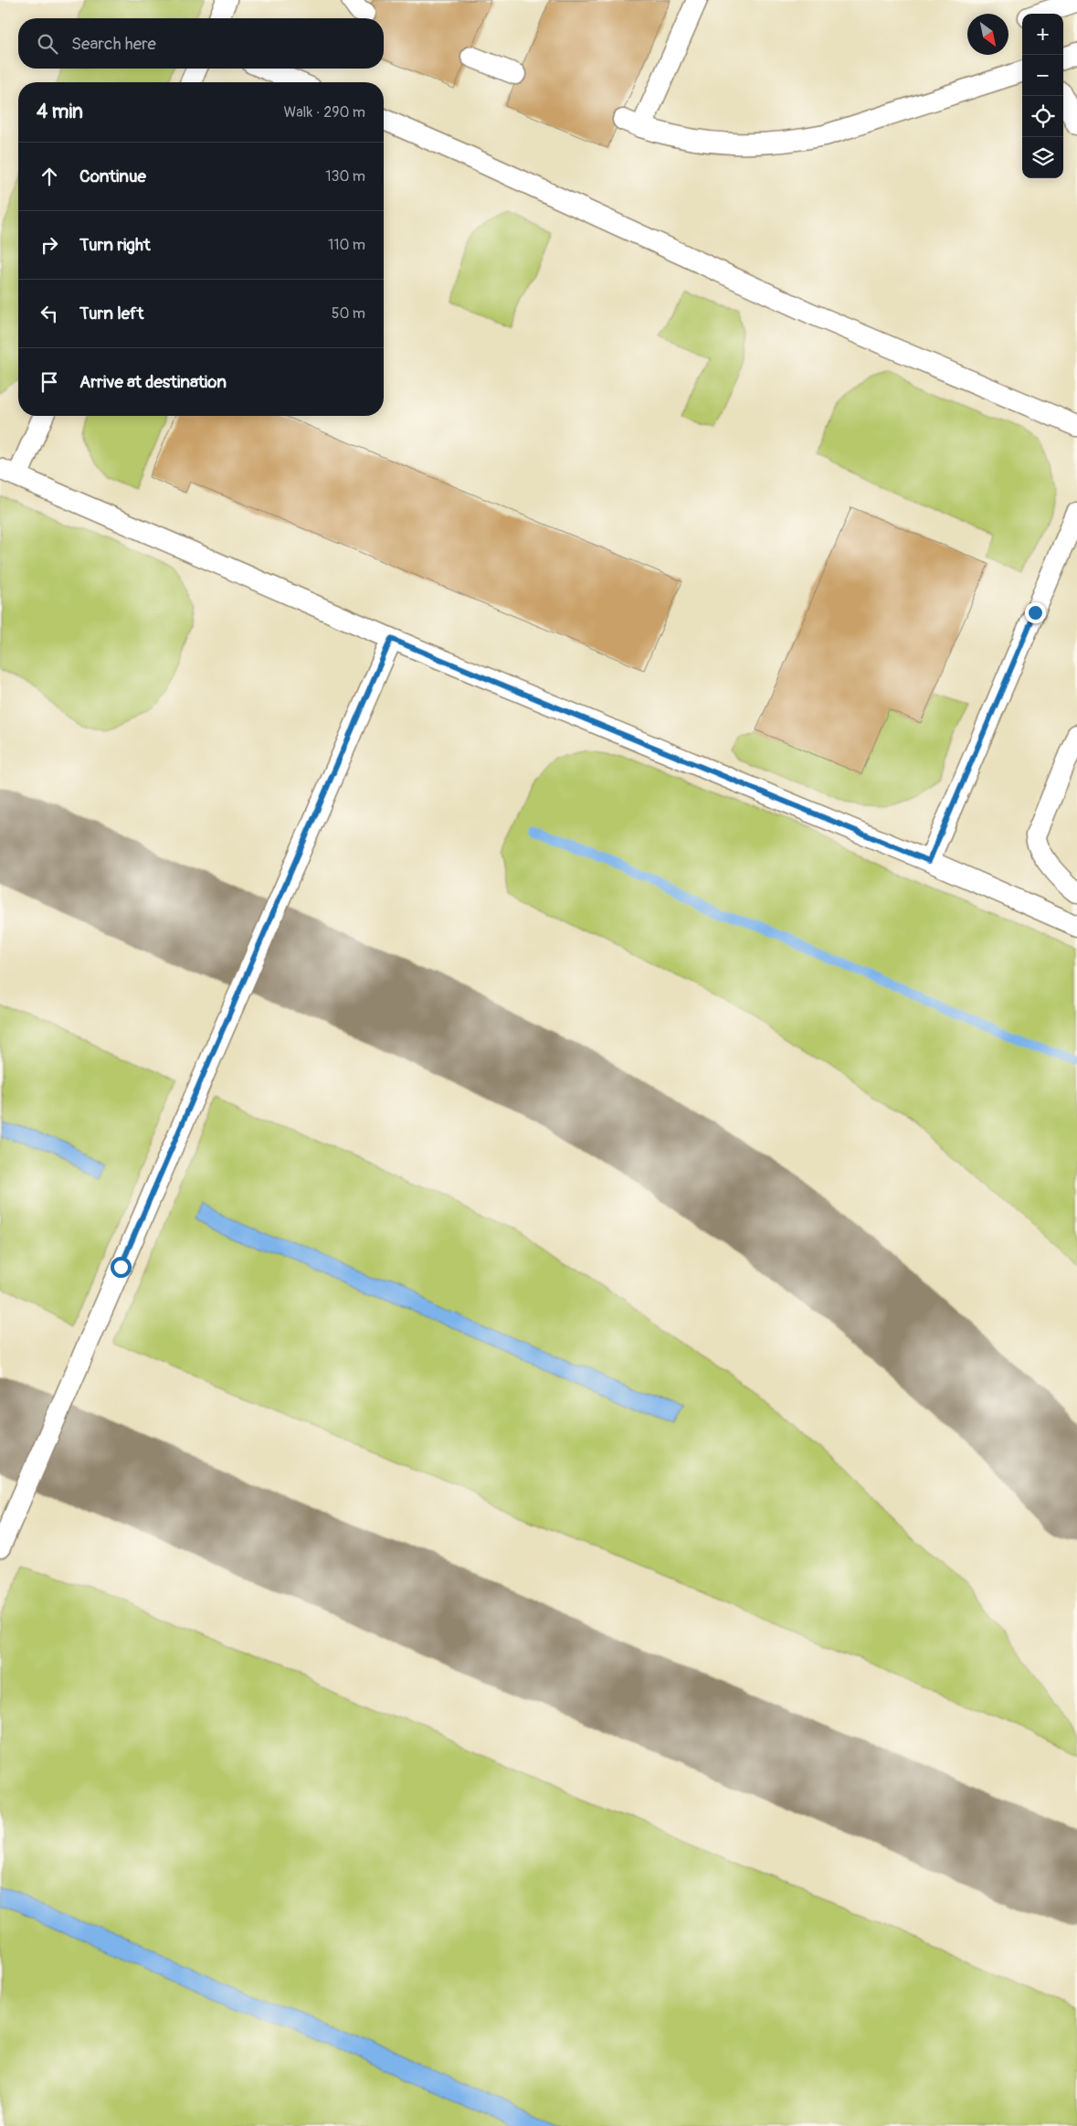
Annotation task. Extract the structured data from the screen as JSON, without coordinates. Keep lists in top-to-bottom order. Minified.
{"north":"bottom right","page":{"map_buttons":["+","−"],"search":"Search here","heading":["4 min","Walk · 290 m"],"list":[["Continue","130 m"],["Turn right","110 m"],["Turn left","50 m"],"Arrive at destination"]}}
